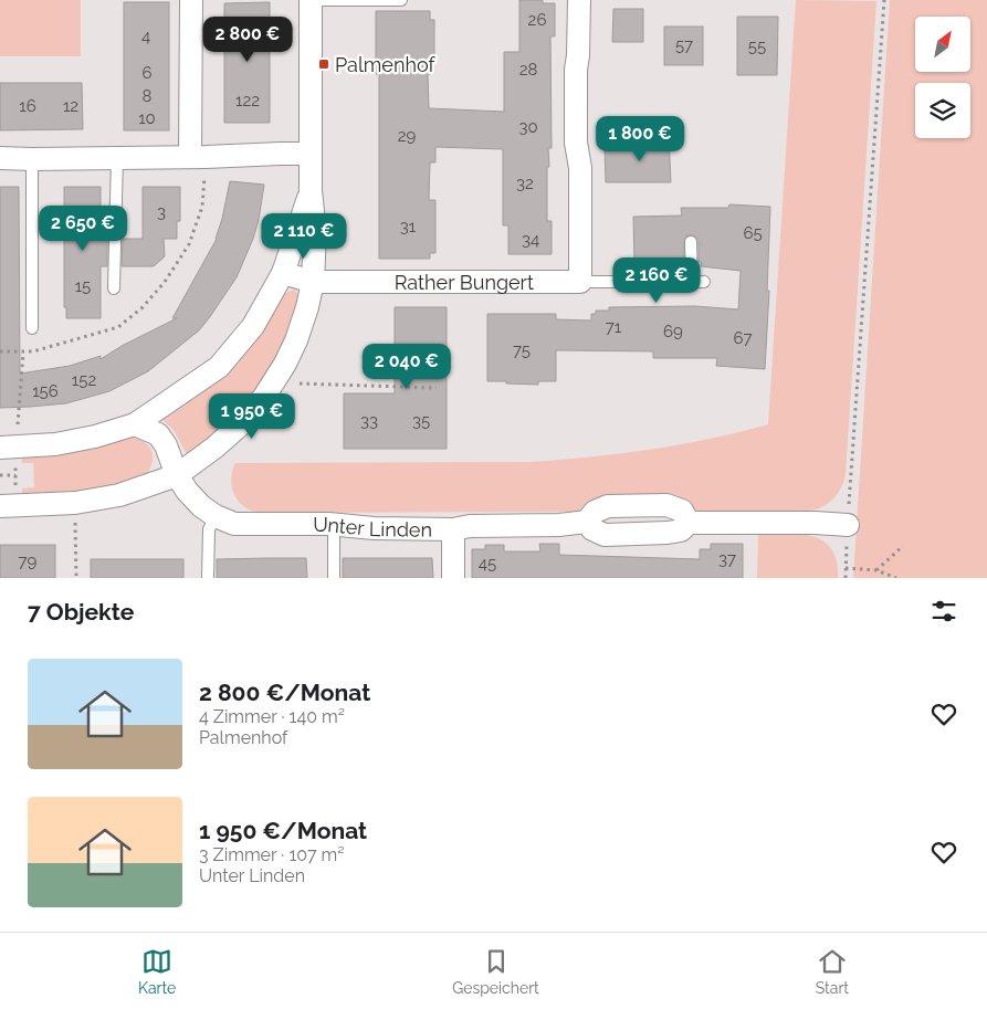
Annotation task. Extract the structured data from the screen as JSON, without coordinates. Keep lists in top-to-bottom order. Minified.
{"streets":{"street":["Rather Bungert","Unter Linden"]},"places":{"transit":["Palmenhof"]},"house_numbers":["26","4","57","55","28","6","8","122","16","12","10","30","29","32","3","31","65","34","15","71","69","67","75","152","156","33","35","37","79","45"],"north":"top right","page":{"price":["2 800 €","1 800 €","2 650 €","2 110 €","2 160 €","2 040 €","1 950 €"],"heading":"7 Objekte","list":[{"name":"2 800 €/Monat","note":"4 Zimmer · 140 m² · Palmenhof"},{"name":"1 950 €/Monat","note":"3 Zimmer · 107 m² · Unter Linden"}],"tabs":["Karte","Gespeichert","Start"]}}
